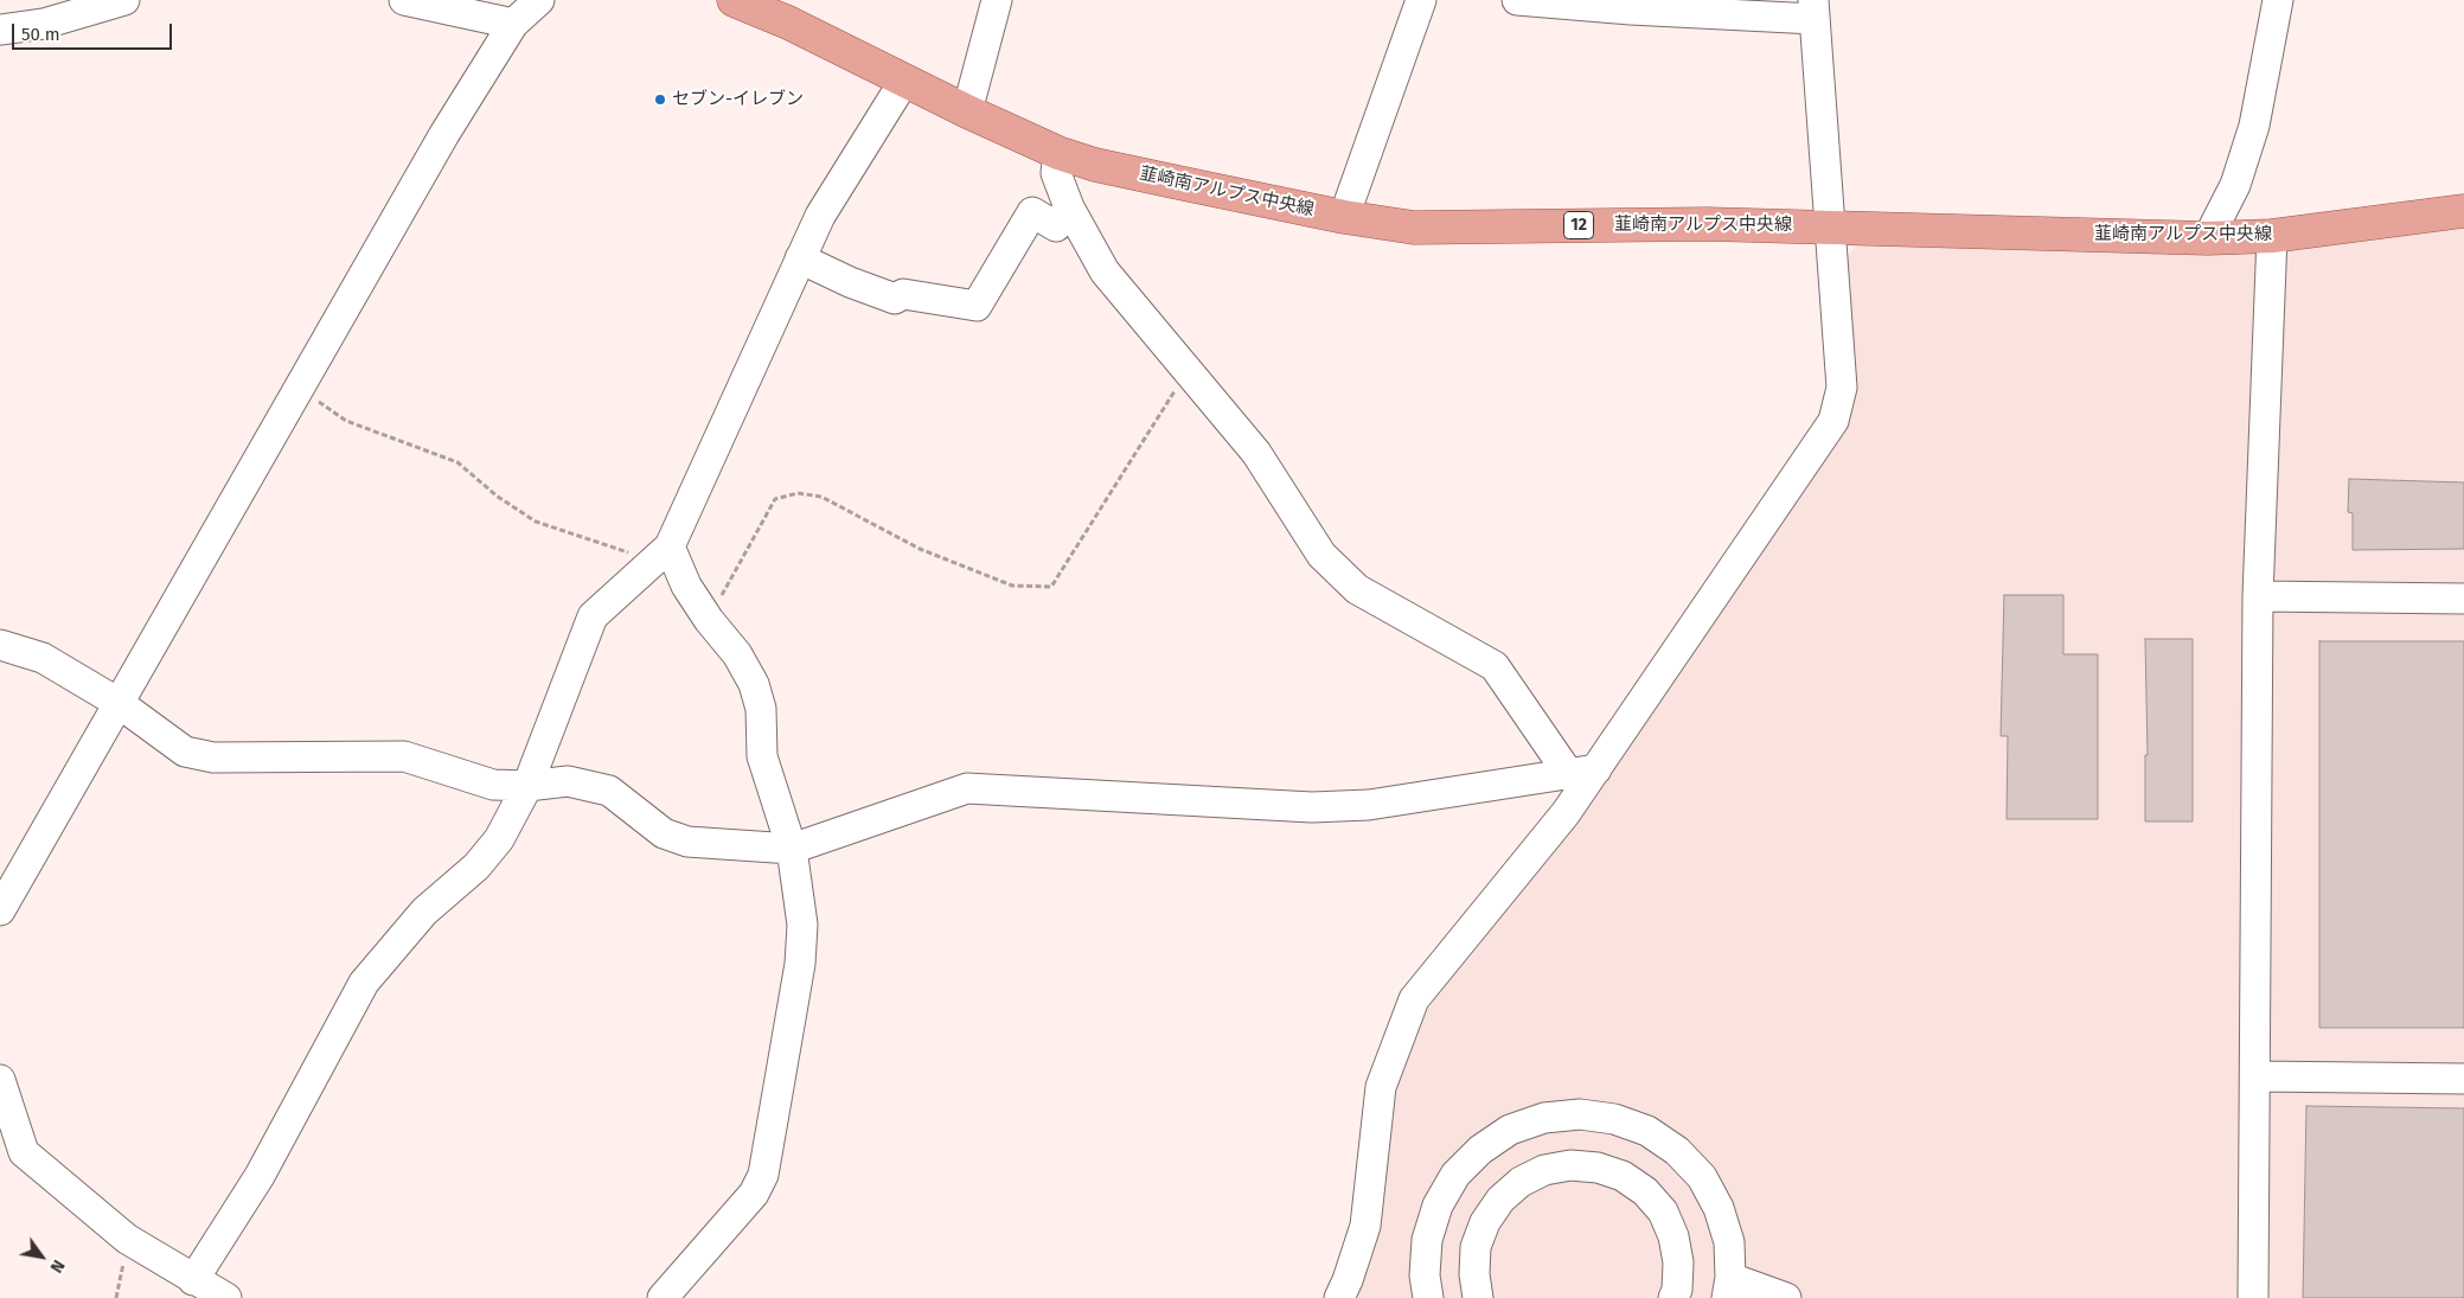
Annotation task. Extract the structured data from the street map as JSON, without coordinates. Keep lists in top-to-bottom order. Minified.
{"streets":{"main road":["韮崎南アルプス中央線","12"]},"places":["セブン-イレブン"],"scale_bar":"50 m","north":"bottom right"}
